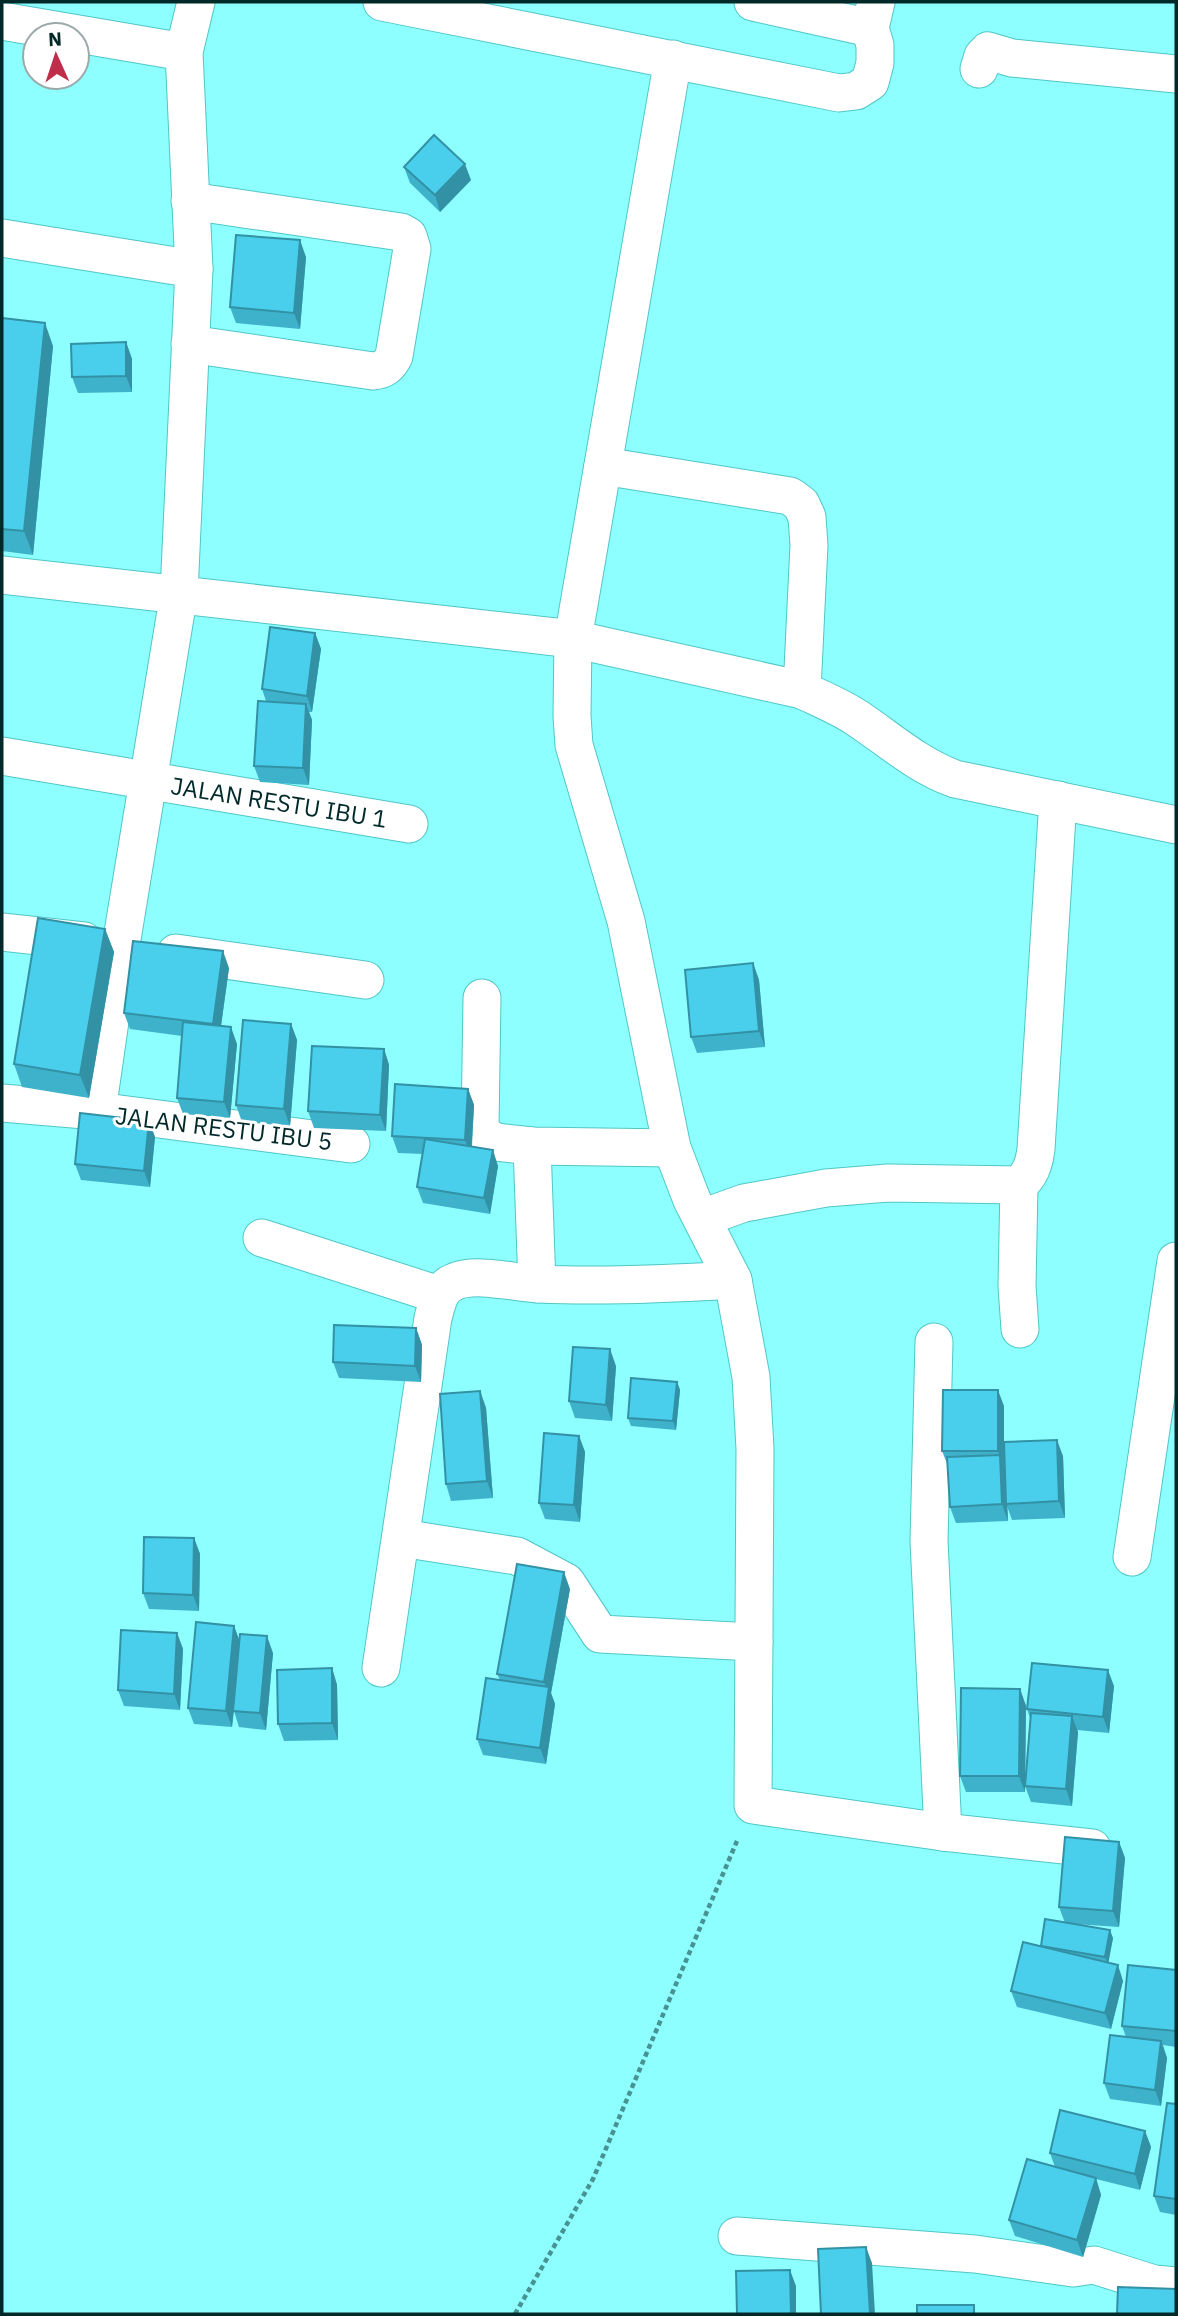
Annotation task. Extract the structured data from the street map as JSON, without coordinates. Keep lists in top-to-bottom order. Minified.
{"streets":{"street":["JALAN RESTU IBU 1","JALAN RESTU IBU 5"]},"north":"top"}
